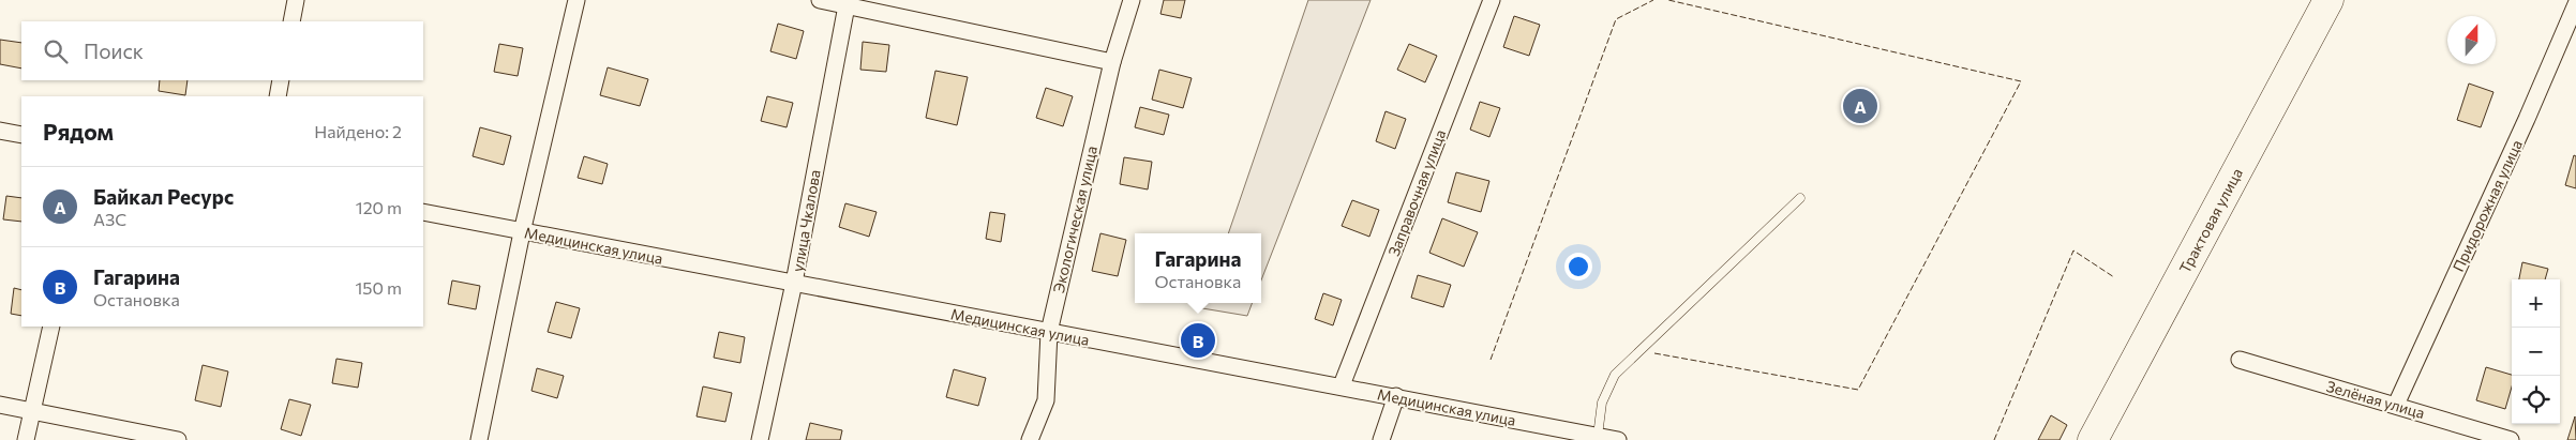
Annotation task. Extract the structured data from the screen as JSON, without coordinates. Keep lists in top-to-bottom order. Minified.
{"streets":{"highway":["Трактовая улица"],"street":["Заправочная улица","Придорожная улица","Экологическая улица","улица Чкалова","Медицинская улица","Зелёная улица"]},"crossings":[["Заправочная улица","Медицинская улица"],["Придорожная улица","Зелёная улица"],["Экологическая улица","Медицинская улица"],["улица Чкалова","Медицинская улица"]],"north":"top","page":{"search":"Поиск","pins":["A","B"],"heading":["Рядом","Найдено: 2"],"list":[{"mark":"A","name":"Байкал Ресурс","note":"АЗС","value":"120 m"},{"mark":"B","name":"Гагарина","note":"Остановка","value":"150 m"}],"popup":["Гагарина","Остановка"],"map_buttons":["+","−"]}}
